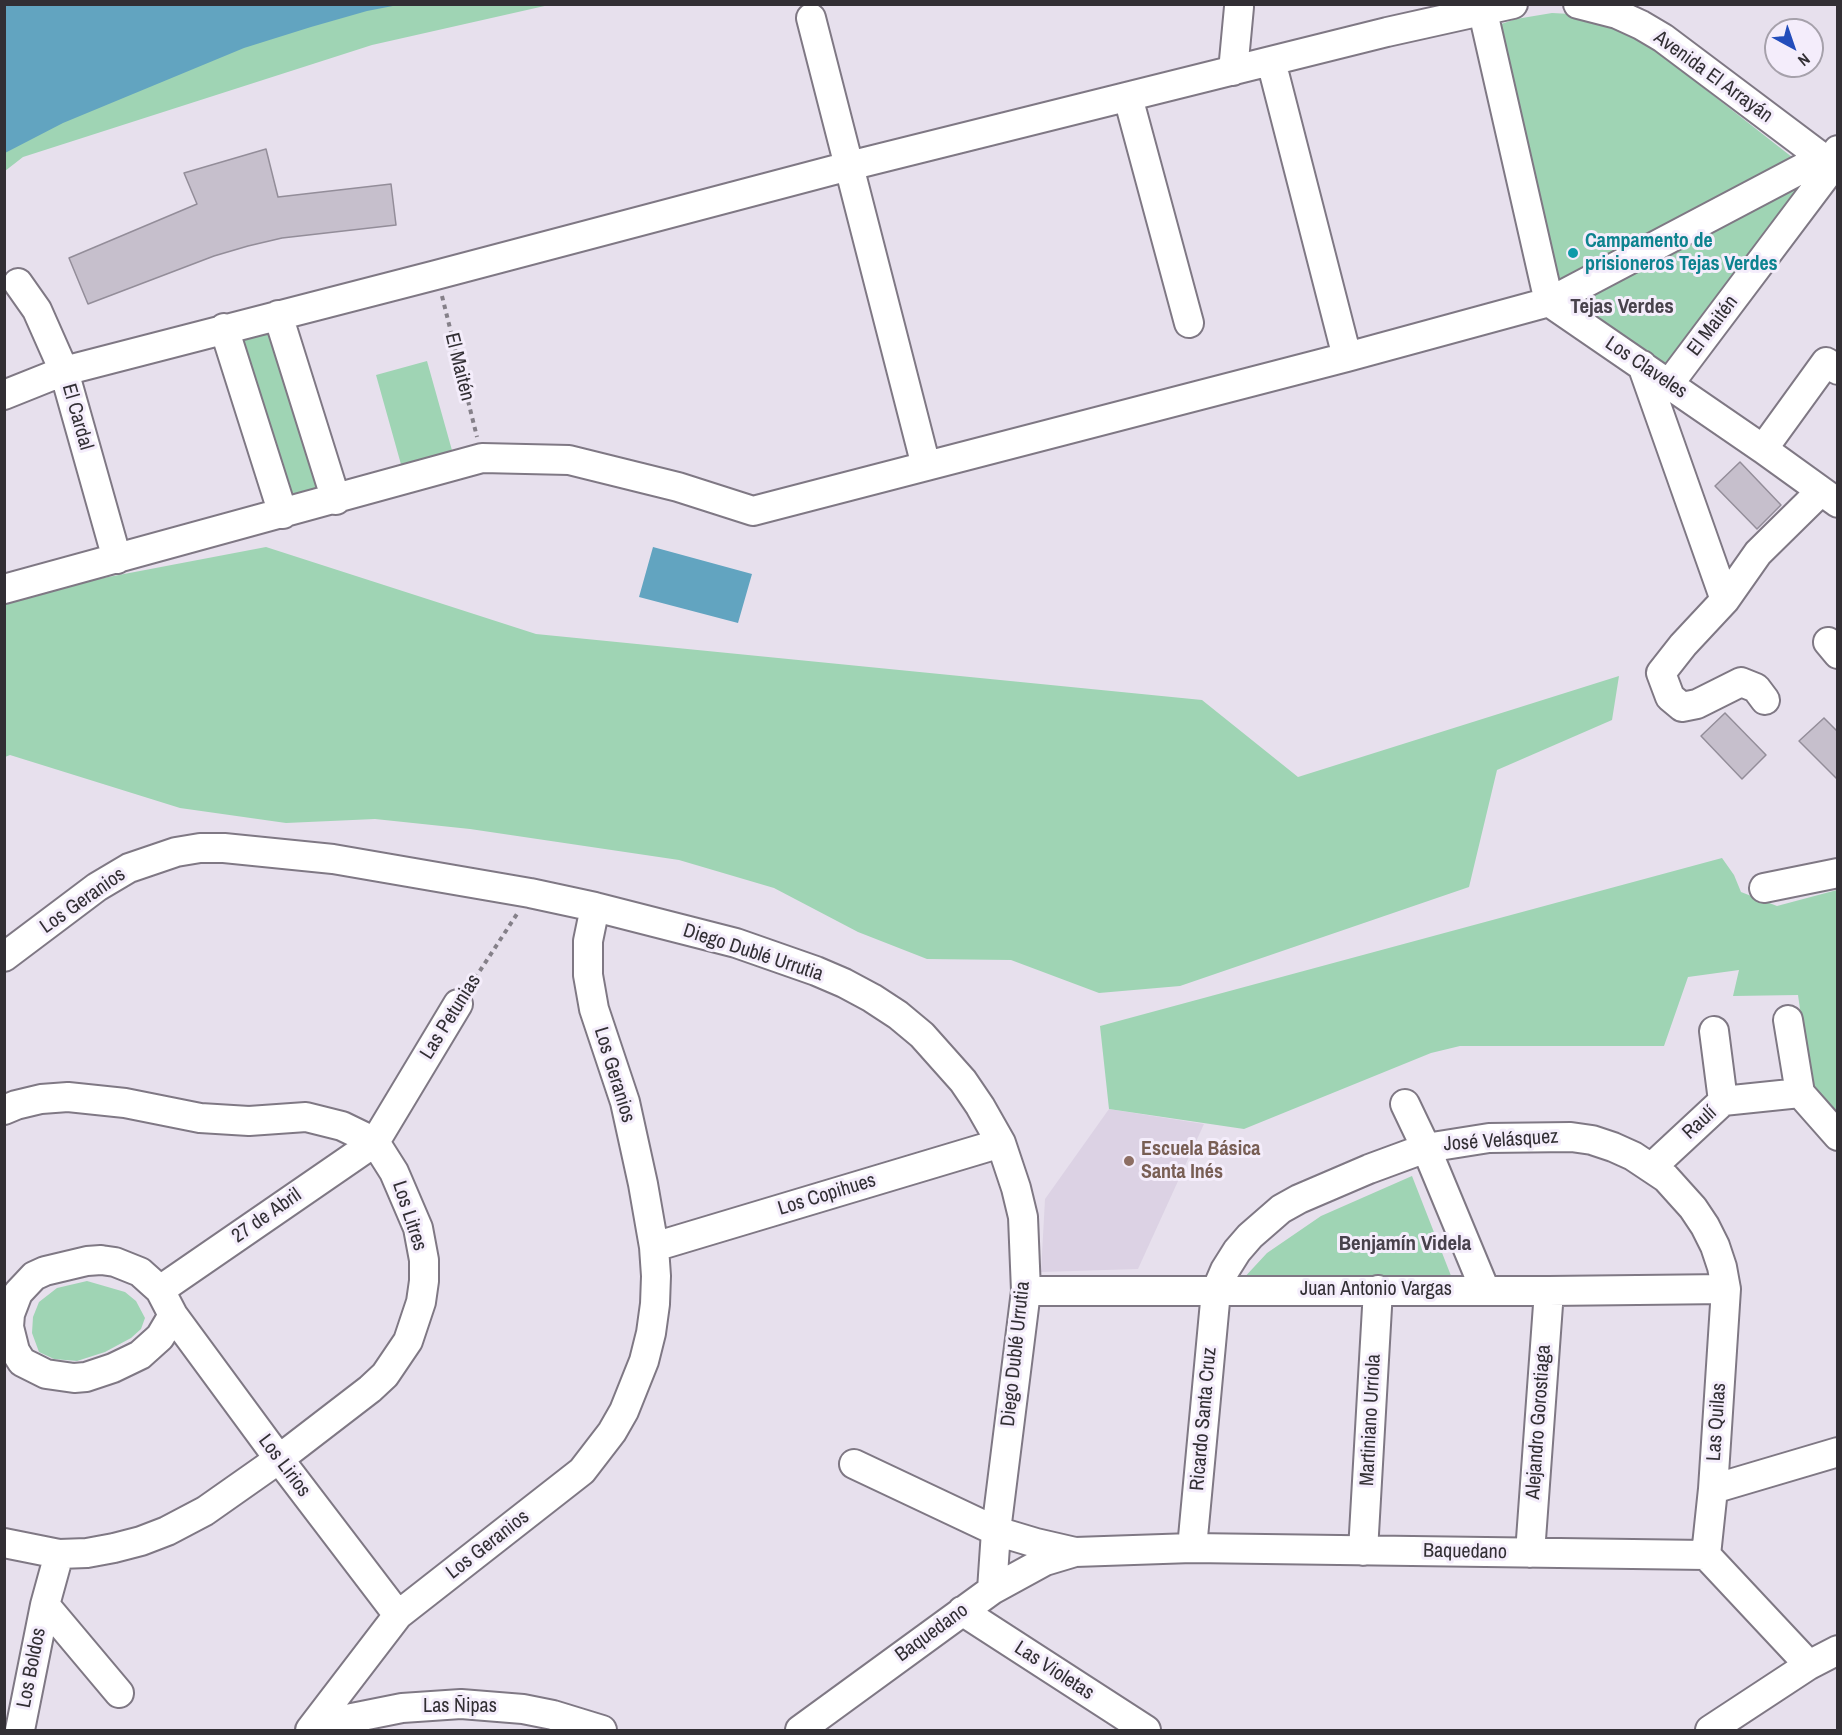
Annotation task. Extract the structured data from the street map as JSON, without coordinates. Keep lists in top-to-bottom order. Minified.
{"streets":{"street":["Avenida El Arrayán","El Maitén","Los Claveles","El Cardal","Los Geranios","Diego Dublé Urrutia","Las Petunias","Raulí","José Velásquez","Los Copihues","27 de Abril","Los Litres","Juan Antonio Vargas","Ricardo Santa Cruz","Martiniano Urriola","Alejandro Gorostiaga","Las Quilas","Los Lirios","Baquedano","Los Boldos","Las Violetas","Las Ñipas"]},"crossings":[["Avenida El Arrayán","El Maitén"],["El Maitén","Los Claveles"],["Los Geranios","Diego Dublé Urrutia"],["Los Geranios","Las Petunias"],["Los Geranios","Los Copihues"],["Los Geranios","Los Lirios"],["Los Geranios","Las Ñipas"],["Diego Dublé Urrutia","Los Copihues"],["Diego Dublé Urrutia","Juan Antonio Vargas"],["Diego Dublé Urrutia","Baquedano"],["Las Petunias","27 de Abril"],["Las Petunias","Los Litres"],["Raulí","José Velásquez"],["José Velásquez","Juan Antonio Vargas"],["José Velásquez","Ricardo Santa Cruz"],["José Velásquez","Las Quilas"],["27 de Abril","Los Litres"],["27 de Abril","Los Lirios"],["Los Litres","Los Lirios"],["Los Litres","Los Boldos"],["Juan Antonio Vargas","Ricardo Santa Cruz"],["Juan Antonio Vargas","Martiniano Urriola"],["Juan Antonio Vargas","Alejandro Gorostiaga"],["Juan Antonio Vargas","Las Quilas"],["Ricardo Santa Cruz","Baquedano"],["Martiniano Urriola","Baquedano"],["Alejandro Gorostiaga","Baquedano"],["Las Quilas","Baquedano"],["Baquedano","Las Violetas"]],"districts":["Tejas Verdes","Benjamín Videla"],"places":["Campamento de prisioneros Tejas Verdes","Escuela Básica Santa Inés"],"north":"bottom right"}
